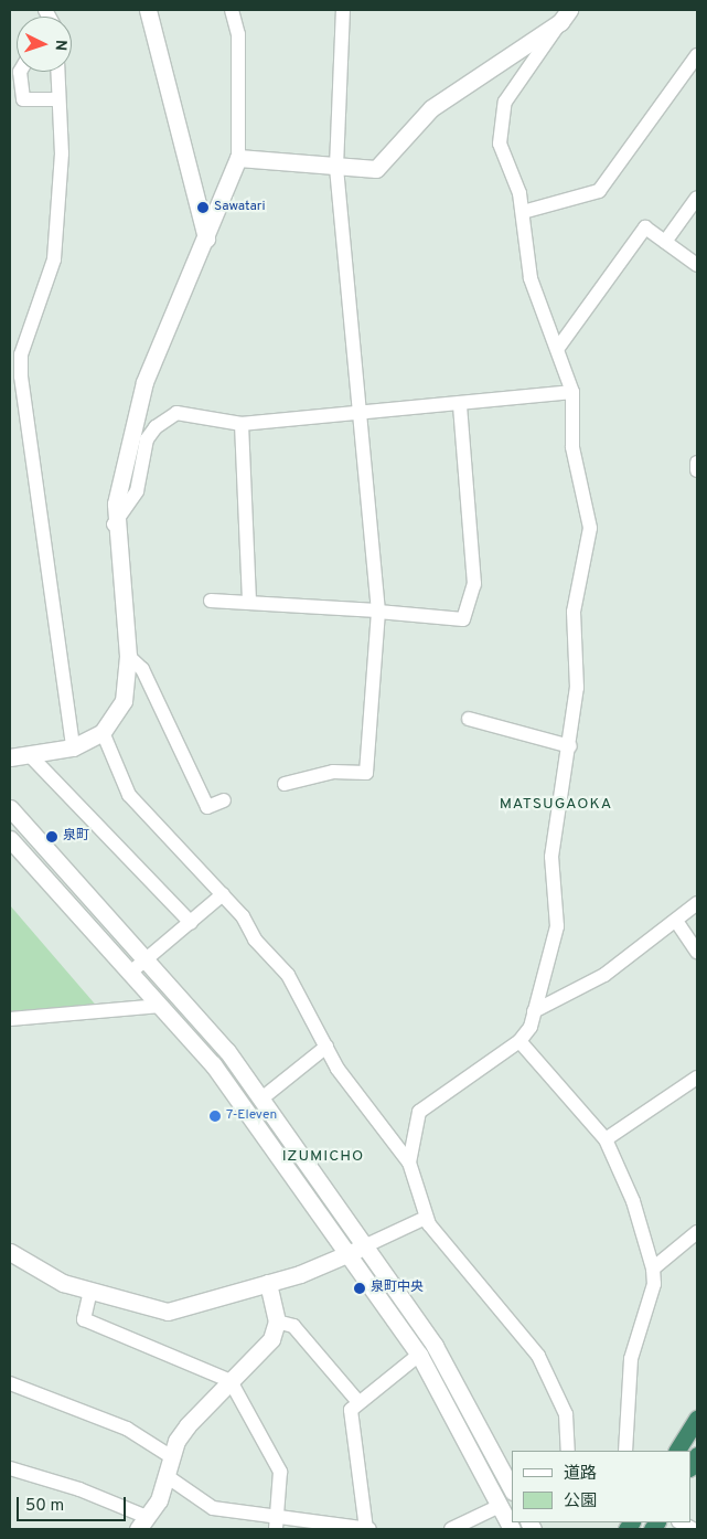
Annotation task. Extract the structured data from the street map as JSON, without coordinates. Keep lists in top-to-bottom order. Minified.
{"districts":["MATSUGAOKA","IZUMICHO"],"places":["Sawatari","泉町","7-Eleven","泉町中央"],"legend":["道路","公園"],"scale_bar":"50 m","north":"right"}
